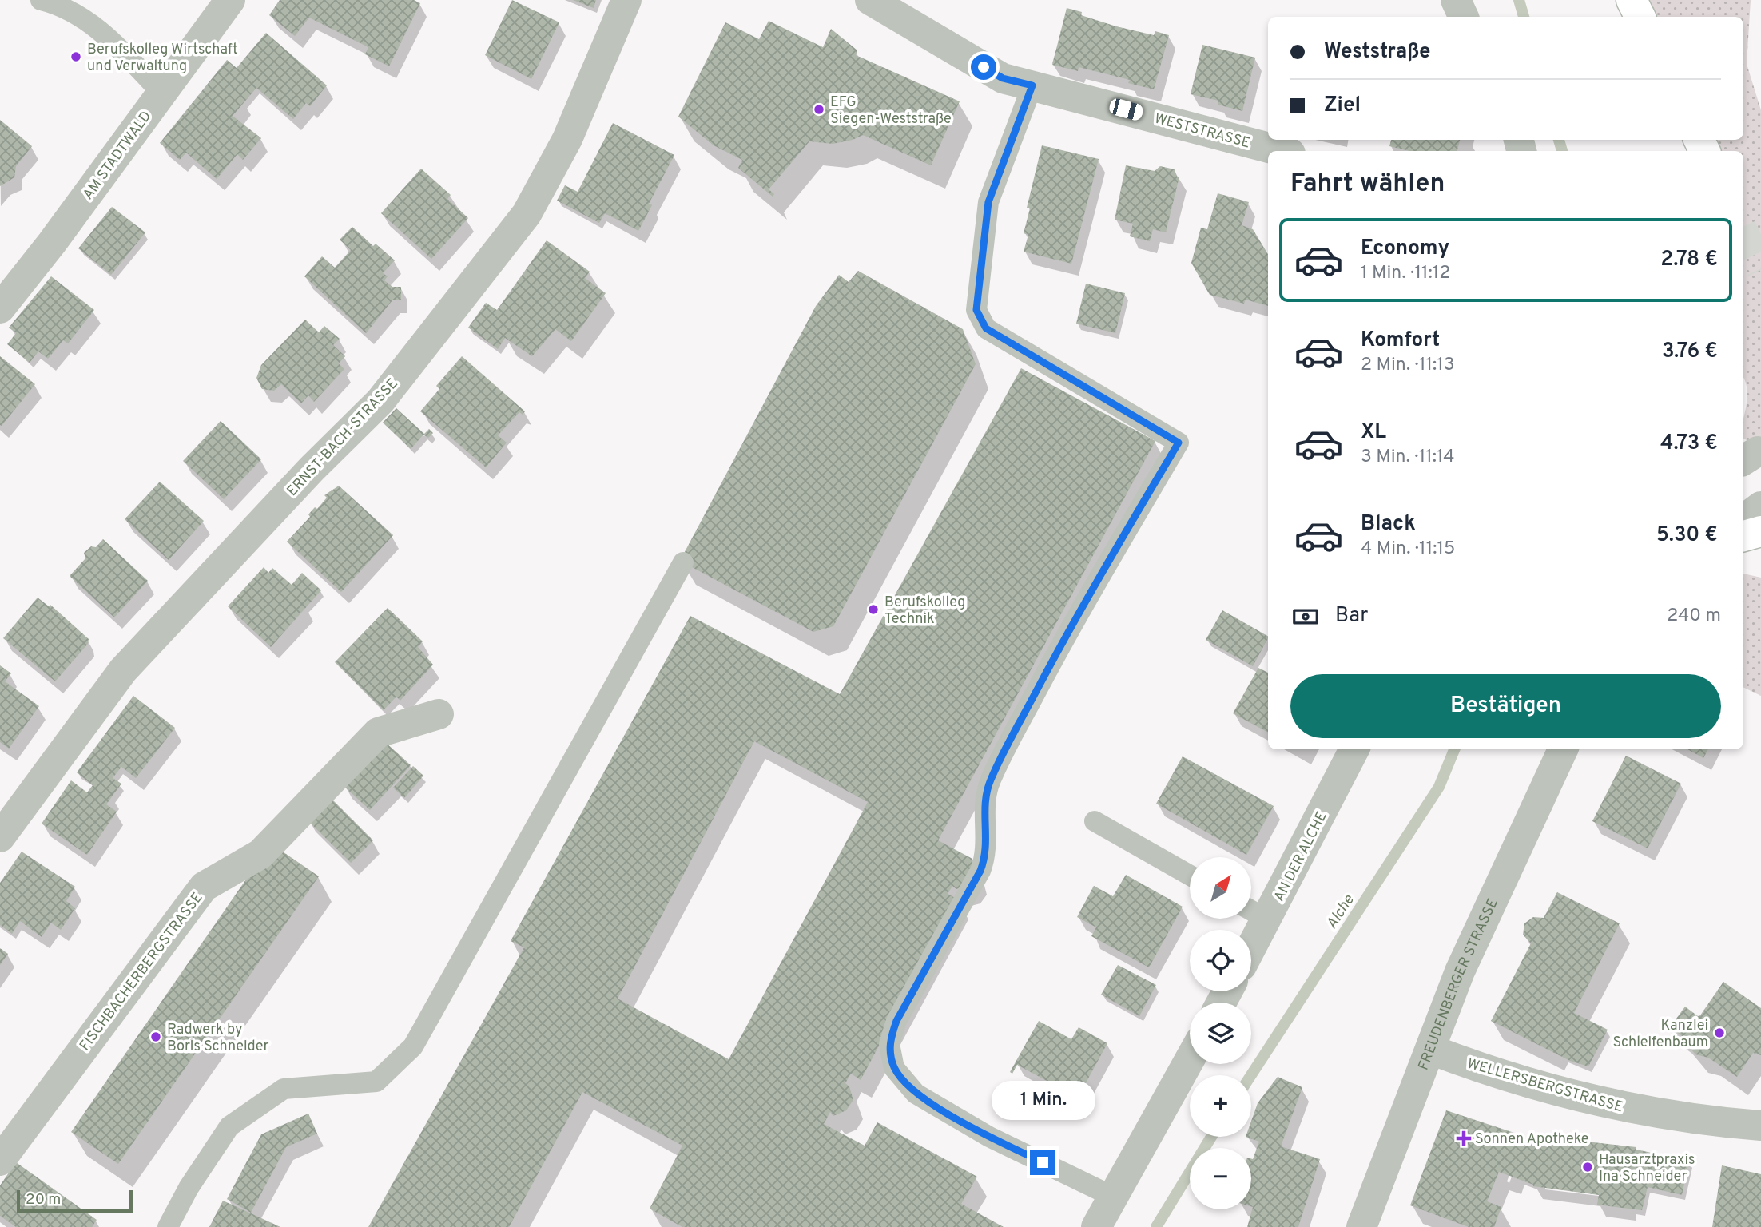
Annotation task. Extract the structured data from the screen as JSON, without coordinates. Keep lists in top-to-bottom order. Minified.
{"streets":{"street":["WESTSTRASSE","AM STADTWALD","ERNST-BACH-STRASSE","AN DER ALCHE","FISCHBACHERBERGSTRASSE","FREUDENBERGER STRASSE","WELLERSBERGSTRASSE"]},"crossings":[["FREUDENBERGER STRASSE","WELLERSBERGSTRASSE"]],"water":["Alche"],"places":{"other":["Berufskolleg Wirtschaft und Verwaltung","EFG Siegen-Weststraße","Berufskolleg Technik","Kanzlei Schleifenbaum","Radwerk by Boris Schneider","Hausarztpraxis Ina Schneider"],"health":["Sonnen Apotheke"]},"scale_bar":"20 m","north":"top right","page":{"banner":["Weststraße","Ziel"],"heading":"Fahrt wählen","list":[{"name":"Economy","note":"1 Min. · 11:12","value":"2.78 €"},{"name":"Komfort","note":"2 Min. · 11:13","value":"3.76 €"},{"name":"XL","note":"3 Min. · 11:14","value":"4.73 €"},{"name":"Black","note":"4 Min. · 11:15","value":"5.30 €"}],"pay":["Bar","240 m"],"buttons":"Bestätigen","map_buttons":["+","−"],"bubble":"1 Min.","scale":"20 m"}}
